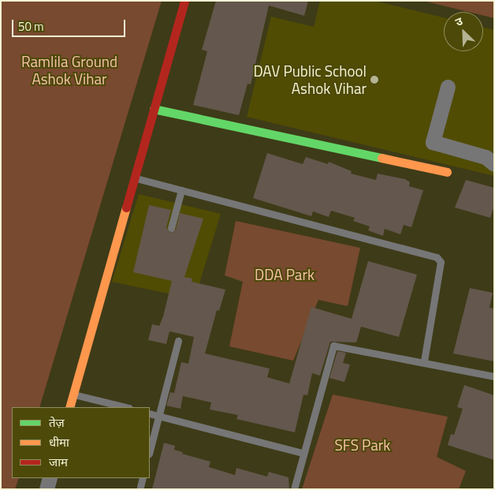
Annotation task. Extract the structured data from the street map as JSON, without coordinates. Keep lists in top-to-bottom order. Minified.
{"parks":["Ramlila Ground Ashok Vihar","DDA Park","SFS Park"],"places":["DAV Public School Ashok Vihar"],"legend":["तेज़","धीमा","जाम"],"scale_bar":"50 m","north":"top left"}
